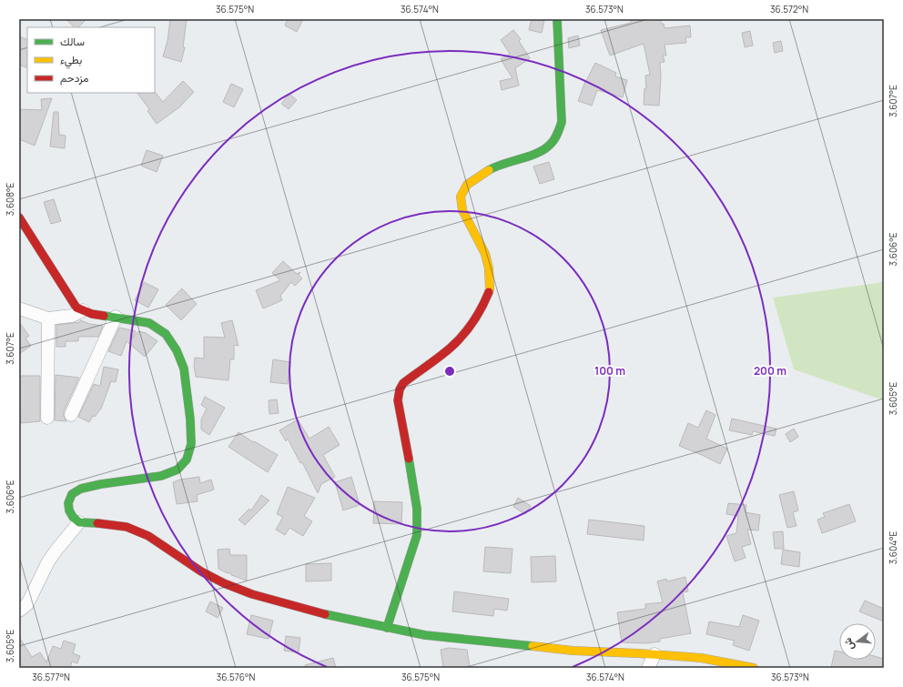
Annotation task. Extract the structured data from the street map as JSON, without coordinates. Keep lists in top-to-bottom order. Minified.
{"legend":["سالك","بطيء","مزدحم"],"north":"left","coordinates":["36.575°N","36.574°N","36.573°N","36.572°N","3.607°E","3.608°E","3.606°E","3.605°E","3.604°E","36.577°N","36.576°N"],"rings":["100 m","200 m"]}
